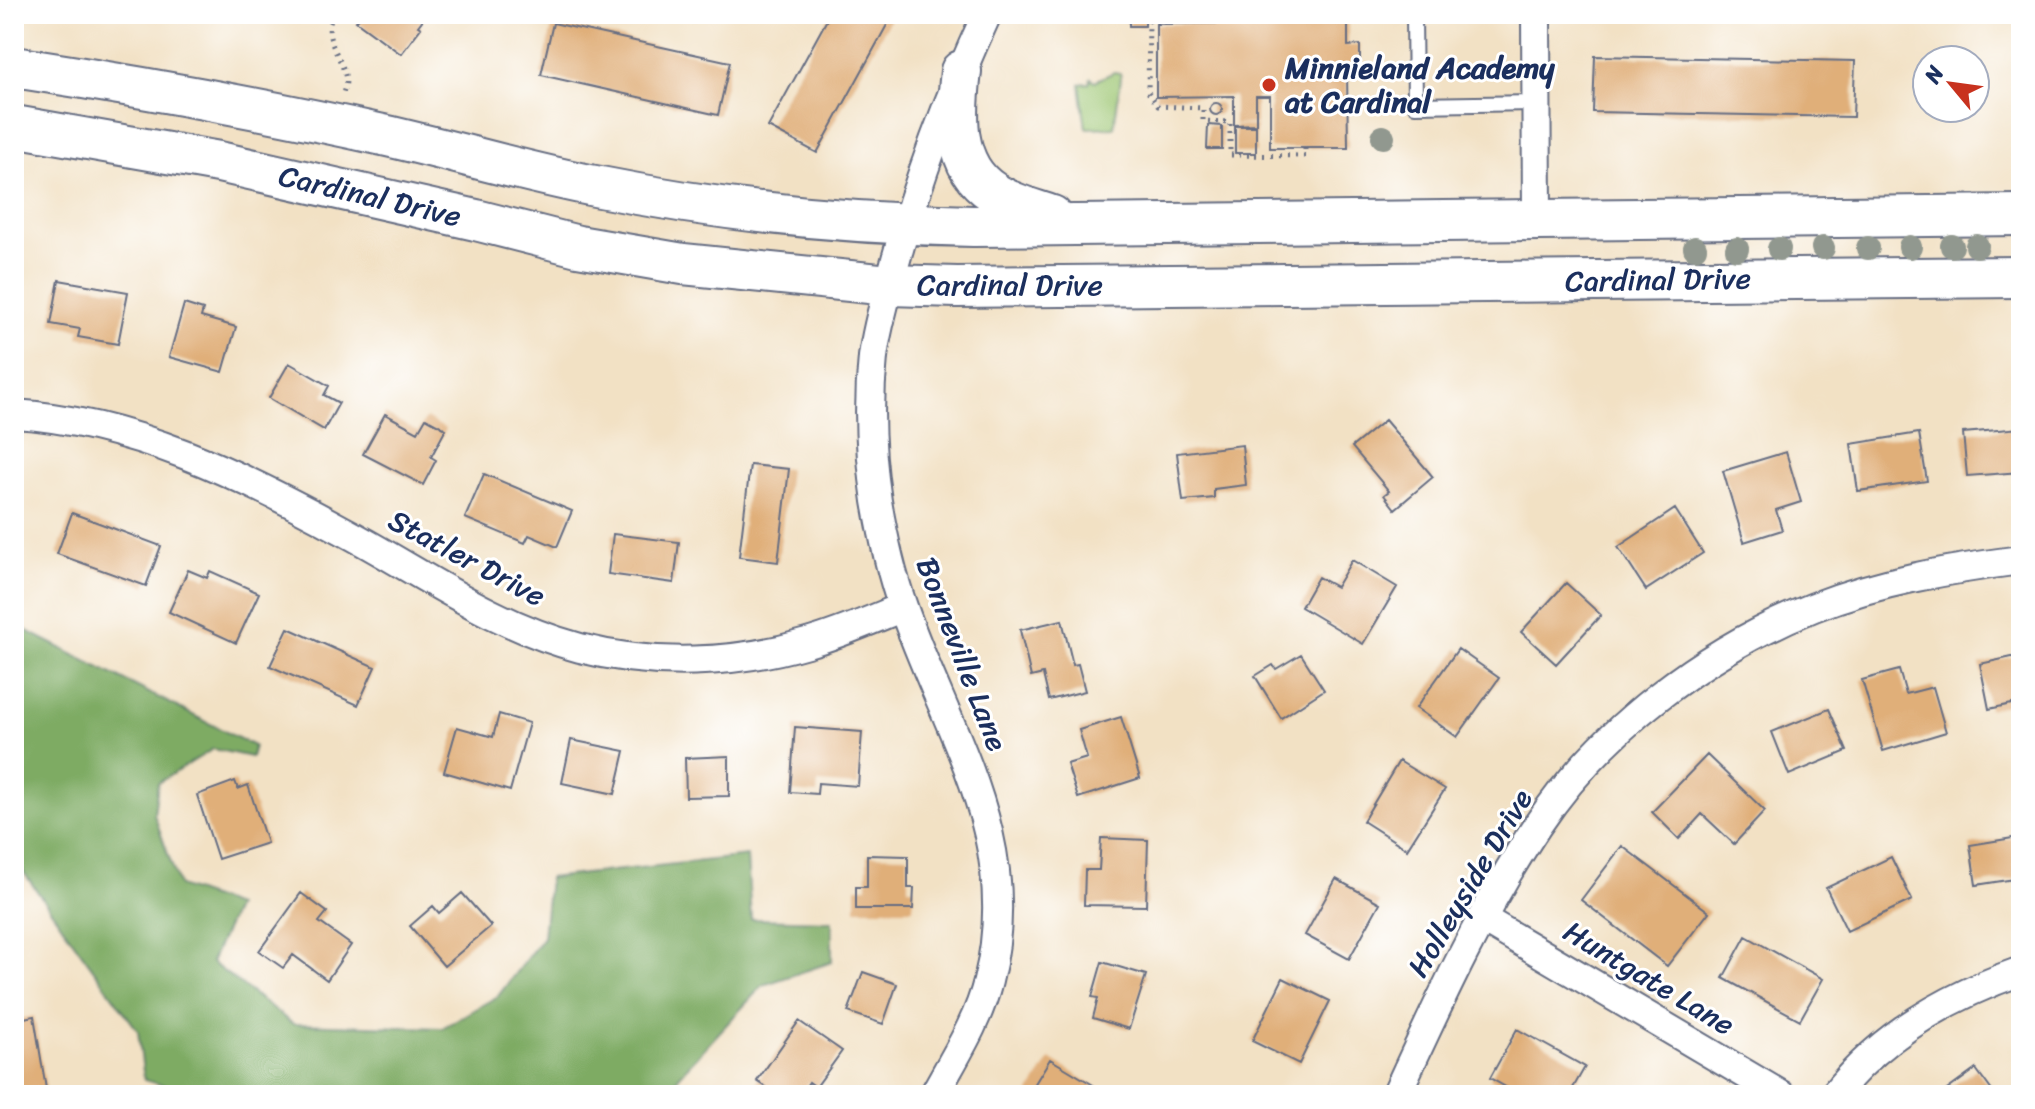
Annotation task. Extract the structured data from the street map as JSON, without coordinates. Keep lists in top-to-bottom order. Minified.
{"streets":{"main road":["Cardinal Drive"],"street":["Statler Drive","Bonneville Lane","Holleyside Drive","Huntgate Lane"]},"crossings":[["Cardinal Drive","Bonneville Lane"],["Statler Drive","Bonneville Lane"],["Holleyside Drive","Huntgate Lane"]],"places":["Minnieland Academy at Cardinal"],"north":"top left"}
